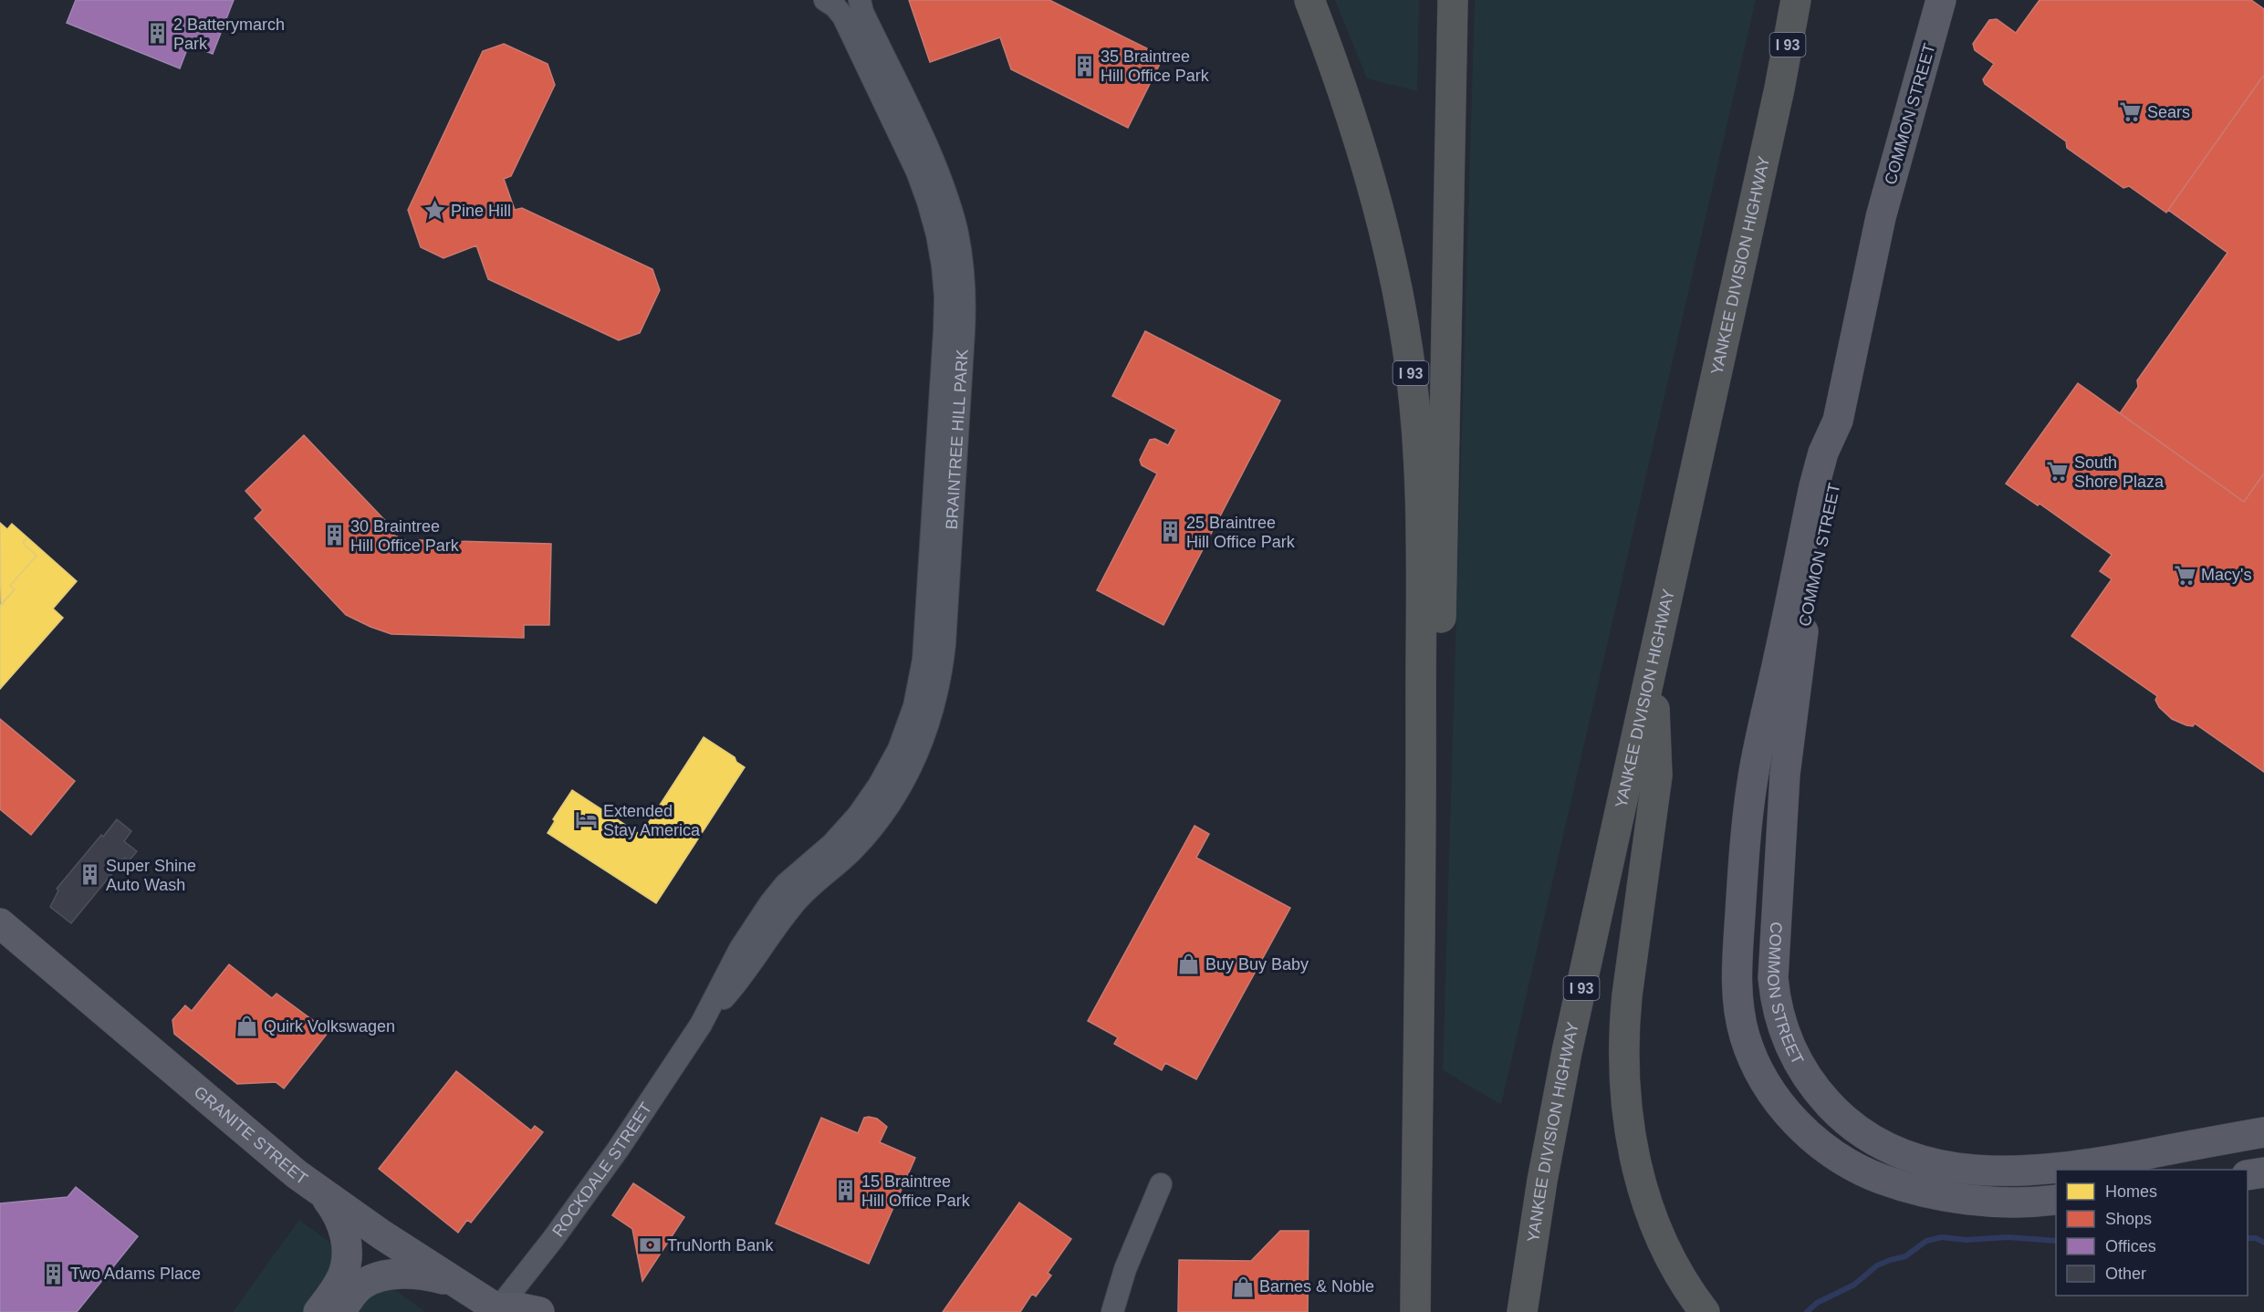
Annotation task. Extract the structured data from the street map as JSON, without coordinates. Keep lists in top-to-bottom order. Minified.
{"streets":{"highway":["I 93","YANKEE DIVISION HIGHWAY"],"street":["COMMON STREET","BRAINTREE HILL PARK","GRANITE STREET","ROCKDALE STREET"]},"crossings":[["I 93","YANKEE DIVISION HIGHWAY"],["BRAINTREE HILL PARK","ROCKDALE STREET"],["GRANITE STREET","ROCKDALE STREET"]],"places":{"building":["2 Batterymarch Park","35 Braintree Hill Office Park","25 Braintree Hill Office Park","30 Braintree Hill Office Park","Super Shine Auto Wash","15 Braintree Hill Office Park","Two Adams Place"],"supermarket":["Sears","South Shore Plaza","Macy's"],"place":["Pine Hill"],"hotel":["Extended Stay America"],"shop":["Buy Buy Baby","Quirk Volkswagen","Barnes & Noble"],"bank":["TruNorth Bank"]},"legend":["Homes","Shops","Offices","Other"]}
